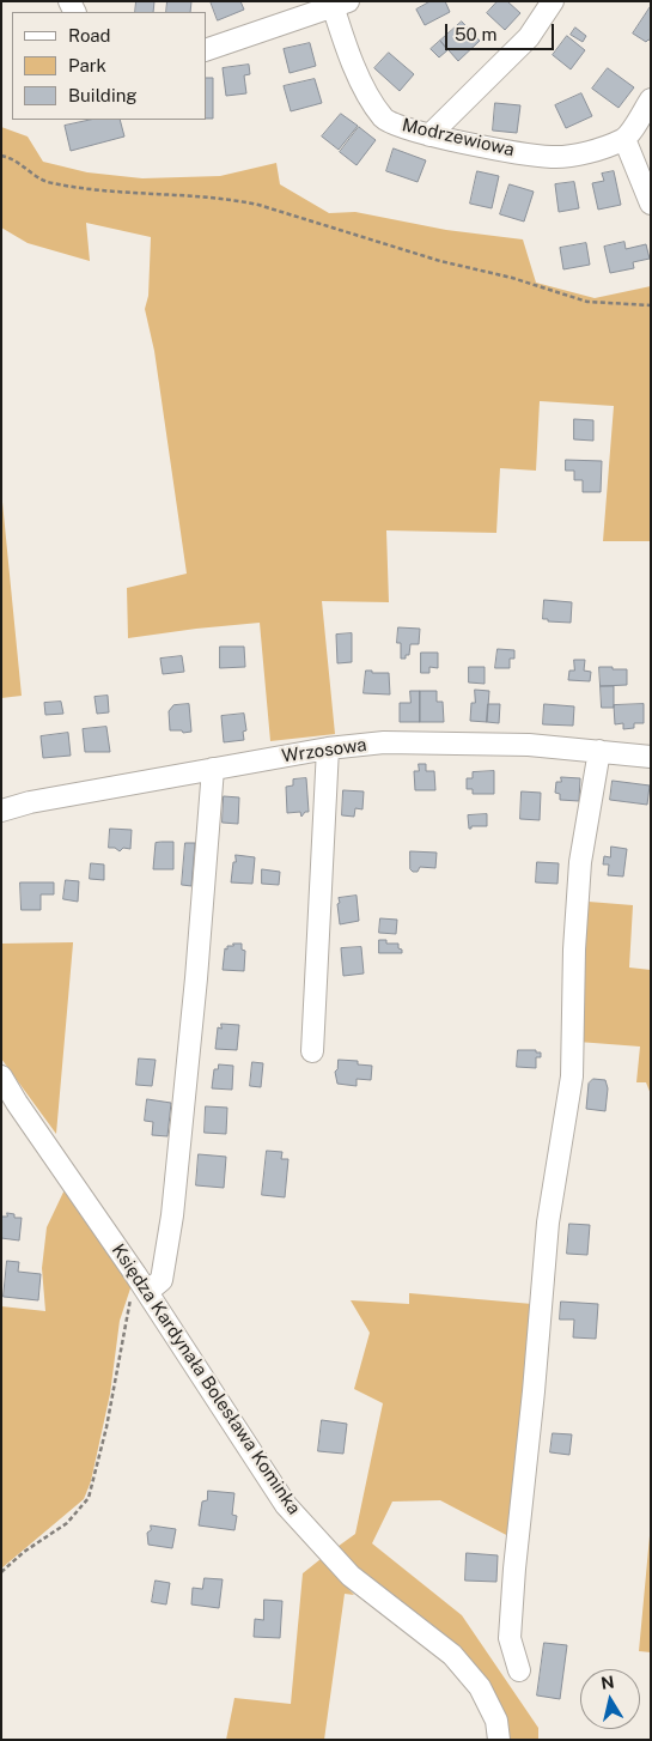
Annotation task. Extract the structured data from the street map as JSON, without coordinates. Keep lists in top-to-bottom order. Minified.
{"streets":{"street":["Modrzewiowa","Wrzosowa","Księdza Kardynała Bolesława Kominka"]},"legend":["Road","Park","Building"],"scale_bar":"50 m","north":"top"}
